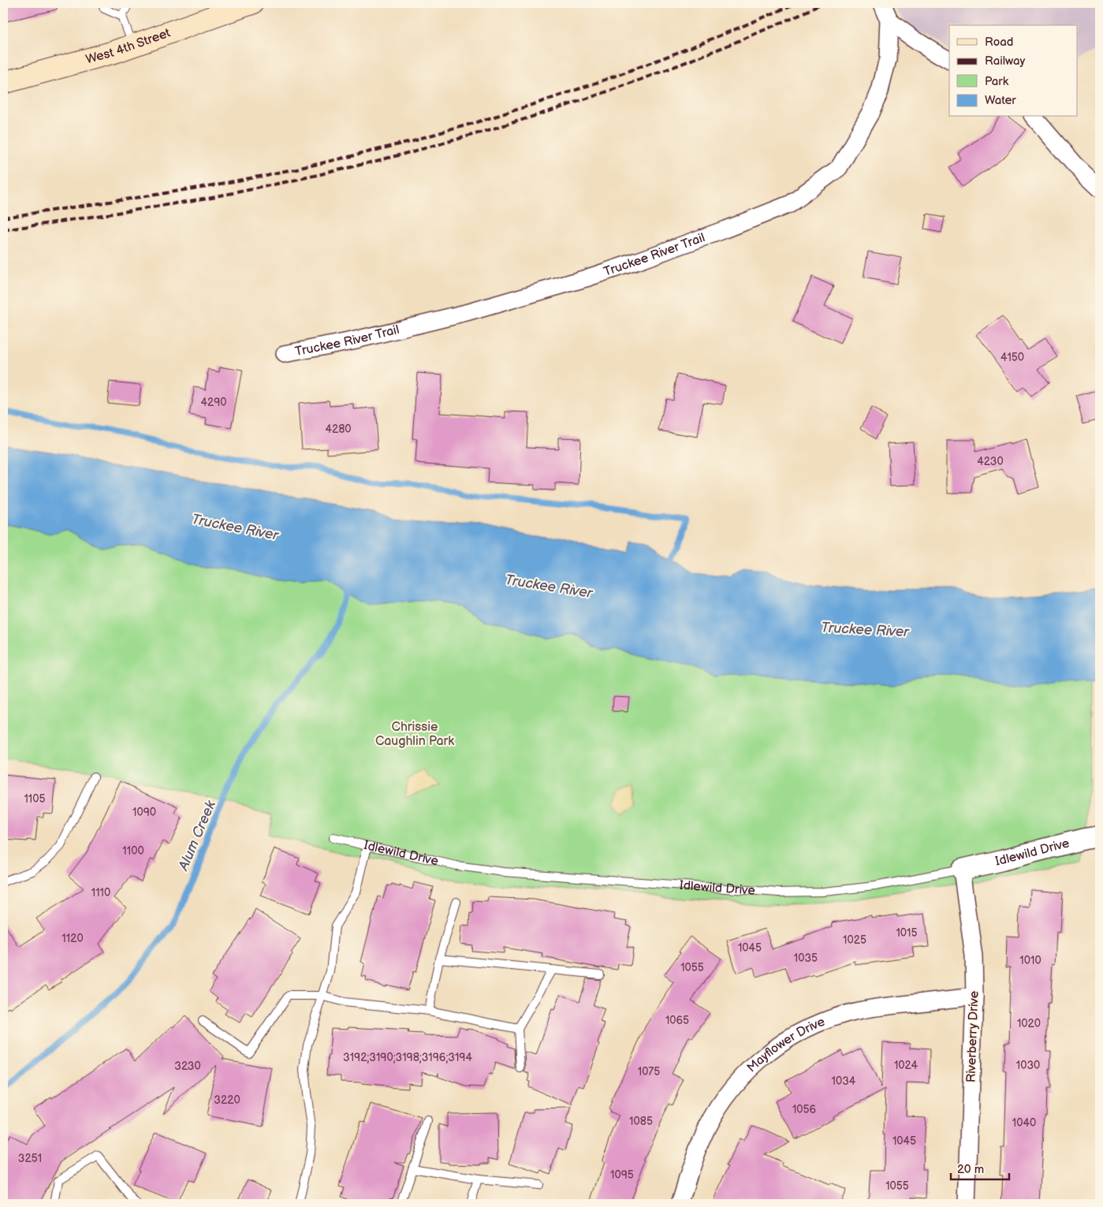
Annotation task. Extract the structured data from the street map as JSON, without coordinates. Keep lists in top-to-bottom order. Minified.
{"streets":{"main road":["West 4th Street"],"street":["Truckee River Trail","Idlewild Drive","Riverberry Drive","Mayflower Drive"]},"crossings":[["Idlewild Drive","Riverberry Drive"],["Riverberry Drive","Mayflower Drive"]],"water":["Truckee River","Alum Creek"],"parks":["Chrissie Caughlin Park"],"house_numbers":["4150","4290","4280","4230","1105","1090","1100","1110","1015","1120","1025","1045","1035","1010","1055","1065","1020","3192;3190;3198;3196;3194","1024","1030","3230","1075","1034","3220","1056","1085","1040","1045","3251","1095","1055"],"legend":["Road","Railway","Park","Water"],"scale_bar":"20 m"}
